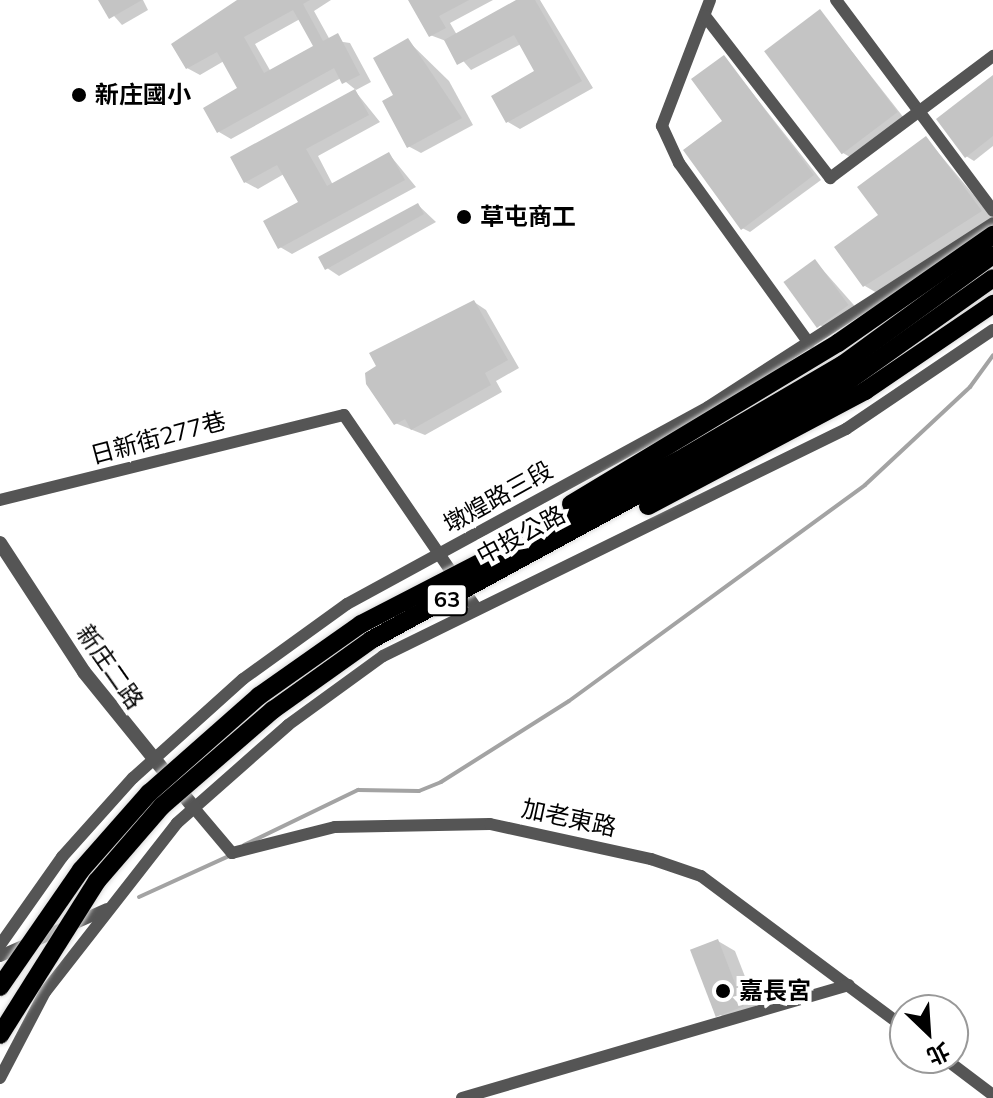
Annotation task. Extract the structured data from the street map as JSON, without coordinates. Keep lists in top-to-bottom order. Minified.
{"streets":{"main road":["中投公路","63"],"street":["日新街277巷","墩煌路三段","新庄二路","加老東路"]},"crossings":[["日新街277巷","墩煌路三段"],["墩煌路三段","新庄二路"],["新庄二路","加老東路"]],"places":["新庄國小","草屯商工","嘉長宮"],"north":"bottom right"}
